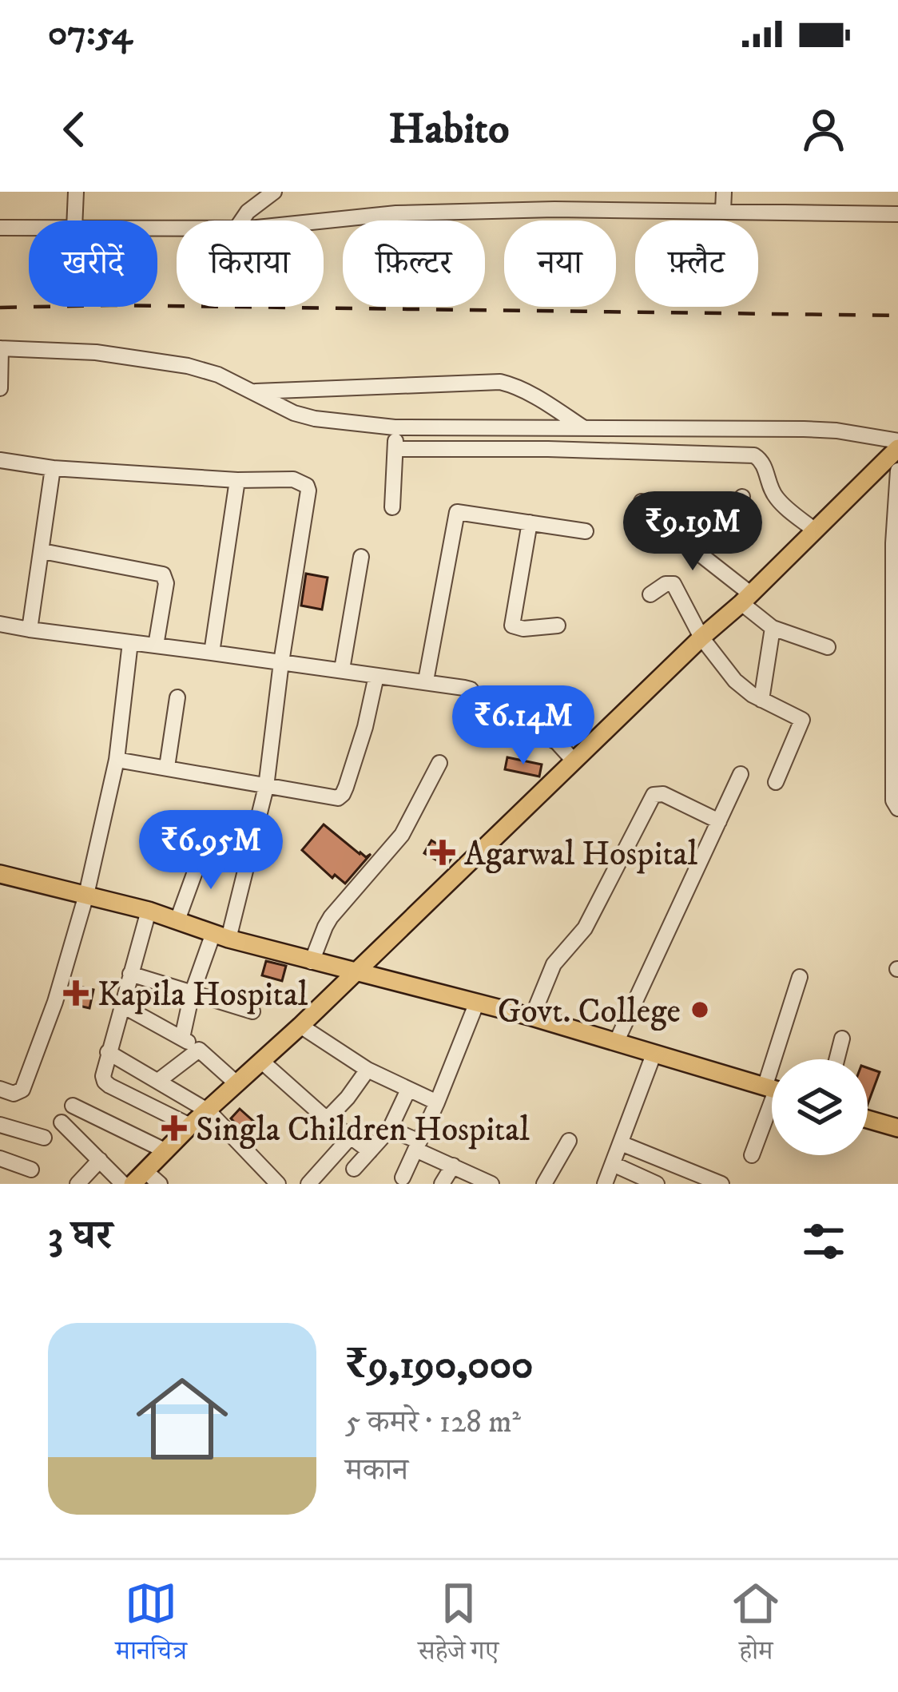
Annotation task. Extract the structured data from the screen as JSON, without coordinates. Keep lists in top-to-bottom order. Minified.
{"places":{"health":["Agarwal Hospital","Kapila Hospital","Singla Children Hospital"],"other":["Govt. College"]},"page":{"status":"07:54","header":"Habito","chip":["खरीदें","किराया","फ़िल्टर","नया","फ़्लैट"],"price":["₹9.19M","₹6.14M","₹6.95M"],"heading":"3 घर","list":[{"name":"₹9,190,000","note":"5 कमरे · 128 m² · मकान"}],"tabs":["मानचित्र","सहेजे गए","होम"]}}
